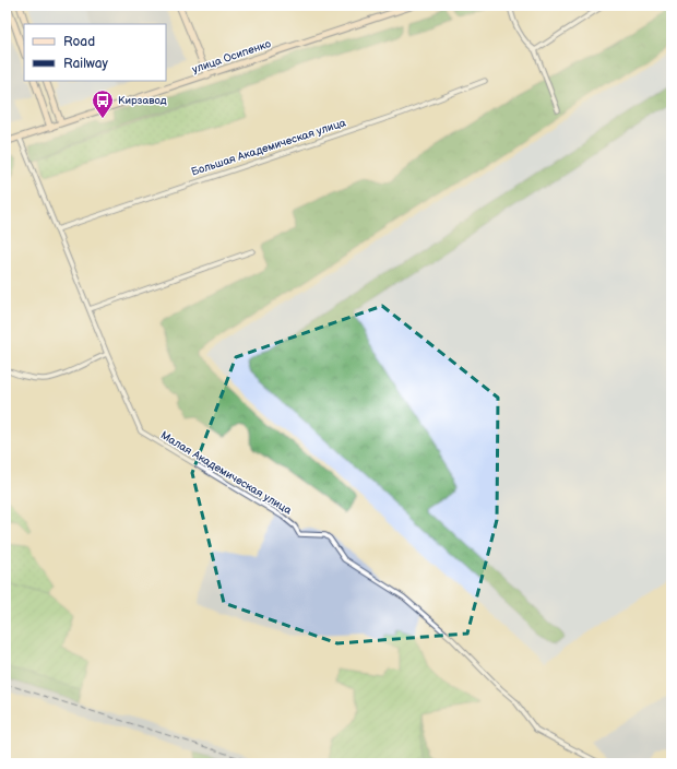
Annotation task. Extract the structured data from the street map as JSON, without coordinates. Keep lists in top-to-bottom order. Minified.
{"streets":{"main road":["улица Осипенко"],"street":["Большая Академическая улица","Малая Академическая улица"]},"places":{"bus stop":["Кирзавод"]},"legend":["Road","Railway"]}
